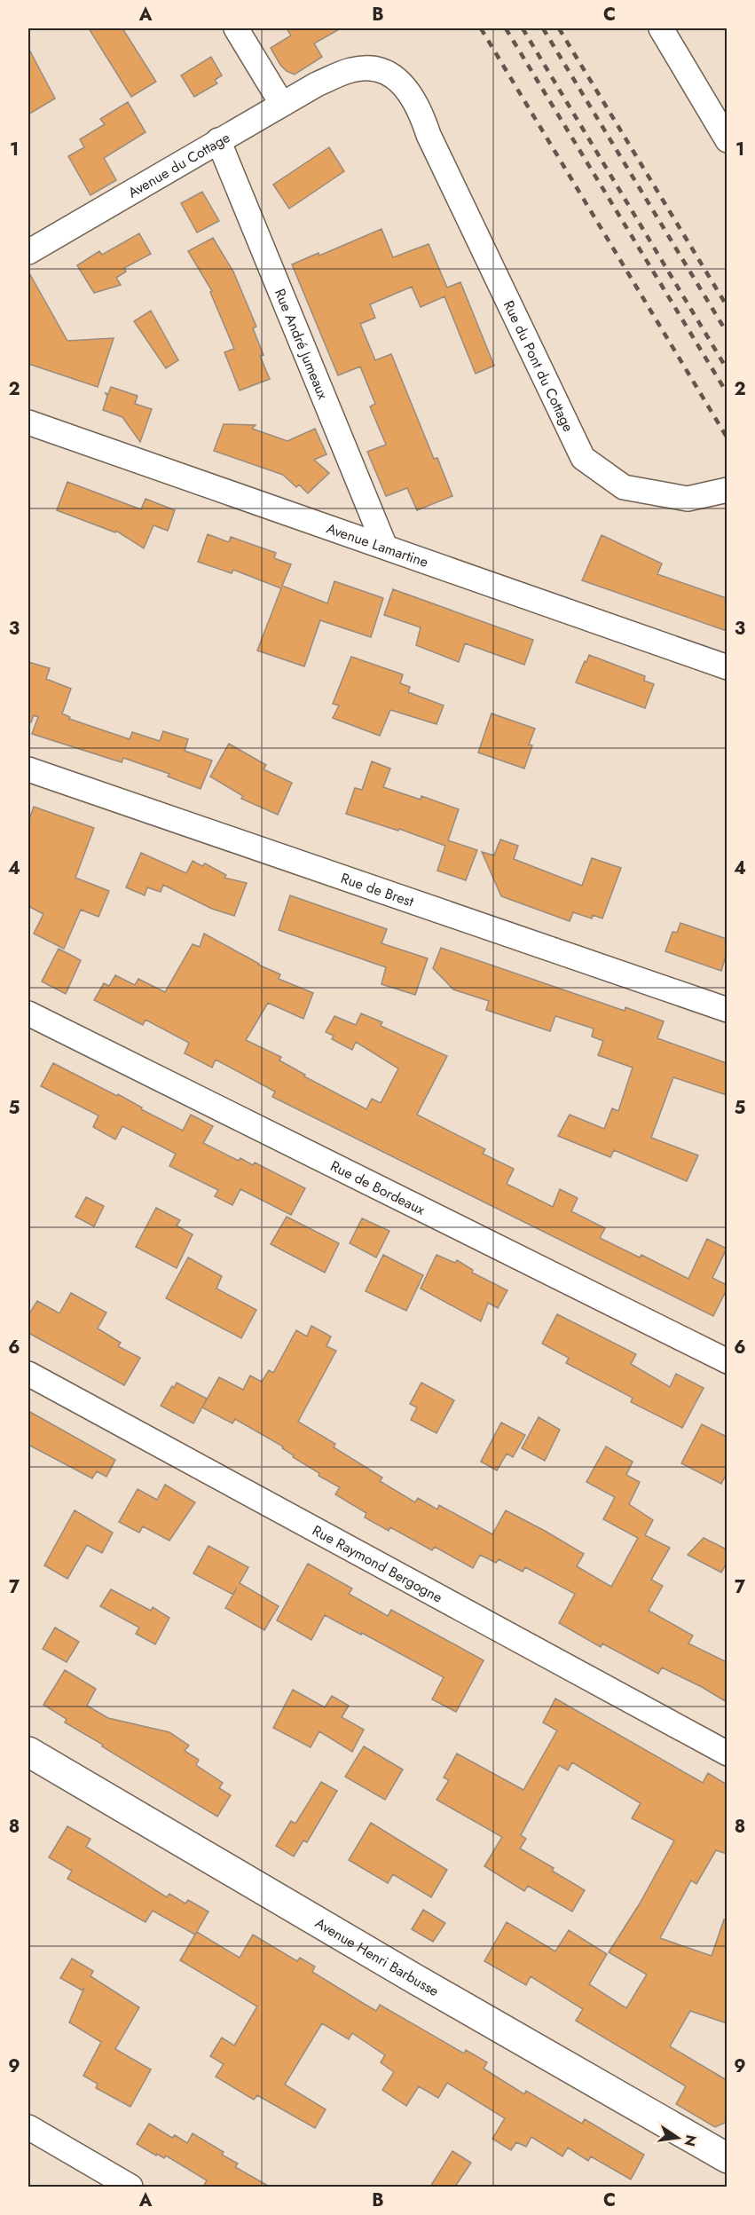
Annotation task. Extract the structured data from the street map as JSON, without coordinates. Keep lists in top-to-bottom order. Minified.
{"streets":{"street":["Avenue du Cottage","Rue André Jumeaux","Rue du Pont du Cottage","Avenue Lamartine","Rue de Brest","Rue de Bordeaux","Rue Raymond Bergogne","Avenue Henri Barbusse"]},"crossings":[["Avenue du Cottage","Rue André Jumeaux"],["Avenue du Cottage","Rue du Pont du Cottage"],["Rue André Jumeaux","Avenue Lamartine"]],"north":"right","grid":{"columns":["A","B","C"],"rows":["1","2","3","4","5","6","7","8","9"]}}
